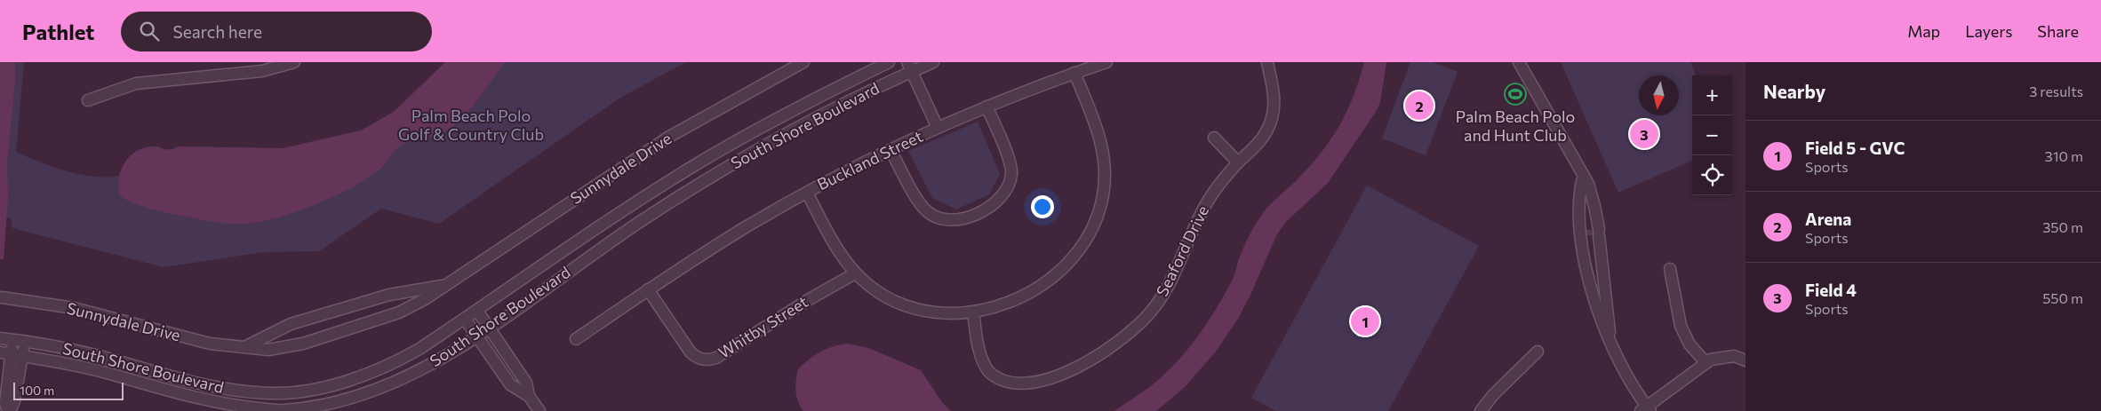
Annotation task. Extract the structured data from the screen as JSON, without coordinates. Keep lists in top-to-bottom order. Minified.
{"streets":{"street":["South Shore Boulevard","Buckland Street","Sunnydale Drive","Seaford Drive","Whitby Street"]},"crossings":[["Buckland Street","Whitby Street"]],"parks":["Palm Beach Polo Golf & Country Club"],"places":{"sports":["Palm Beach Polo and Hunt Club"]},"scale_bar":"100 m","north":"bottom","page":{"header":"Pathlet","search":"Search here","nav":["Map","Layers","Share"],"heading":["Nearby","3 results"],"map_buttons":["+","−"],"pins":["2","3","1"],"list":[{"mark":"1","name":"Field 5 - GVC","note":"Sports","value":"310 m"},{"mark":"2","name":"Arena","note":"Sports","value":"350 m"},{"mark":"3","name":"Field 4","note":"Sports","value":"550 m"}],"scale":"100 m"}}
